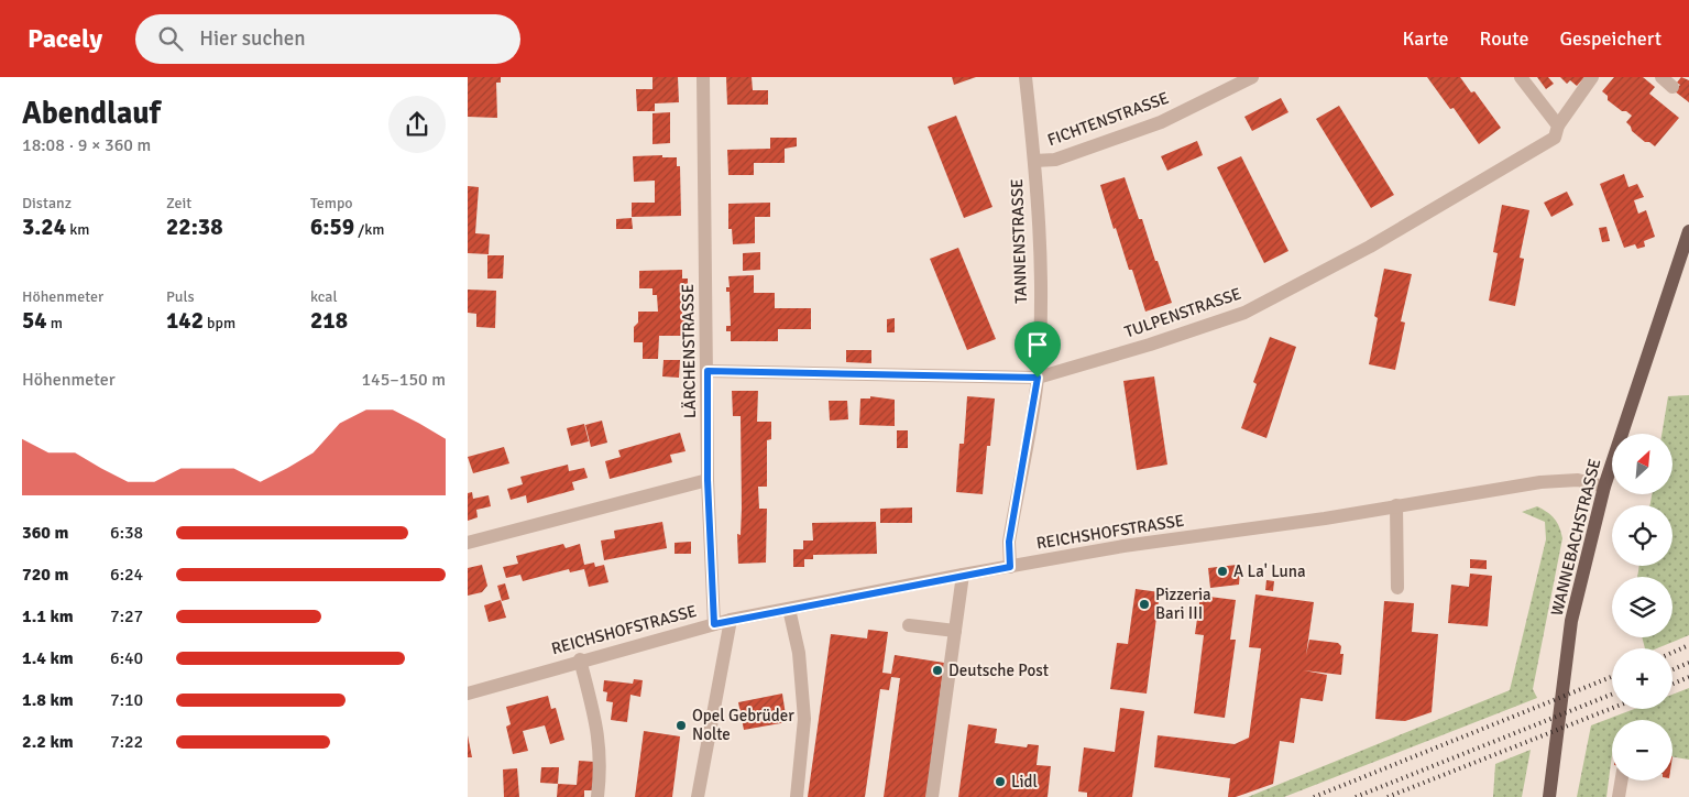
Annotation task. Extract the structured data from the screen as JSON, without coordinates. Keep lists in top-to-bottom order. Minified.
{"streets":{"main road":["WANNEBACHSTRASSE"],"street":["FICHTENSTRASSE","TANNENSTRASSE","TULPENSTRASSE","LÄRCHENSTRASSE","REICHSHOFSTRASSE"]},"crossings":[["FICHTENSTRASSE","TANNENSTRASSE"],["TANNENSTRASSE","TULPENSTRASSE"],["TANNENSTRASSE","REICHSHOFSTRASSE"],["TULPENSTRASSE","LÄRCHENSTRASSE"],["LÄRCHENSTRASSE","REICHSHOFSTRASSE"],["REICHSHOFSTRASSE","WANNEBACHSTRASSE"]],"places":["A La' Luna","Pizzeria Bari III","Deutsche Post","Opel Gebrüder Nolte","Lidl"],"north":"top right","page":{"header":"Pacely","search":"Hier suchen","nav":["Karte","Route","Gespeichert"],"heading":["Abendlauf","18:08 · 9 × 360 m"],"stats":[["Distanz","3.24 km"],["Zeit","22:38"],["Tempo","6:59 /km"],["Höhenmeter","54 m"],["Puls","142 bpm"],["kcal","218"]],"chart":["Höhenmeter","145–150 m"],"map_buttons":["+","−"],"list":[{"name":"360 m","note":"6:38"},{"name":"720 m","note":"6:24"},{"name":"1.1 km","note":"7:27"},{"name":"1.4 km","note":"6:40"},{"name":"1.8 km","note":"7:10"},{"name":"2.2 km","note":"7:22"}]}}
